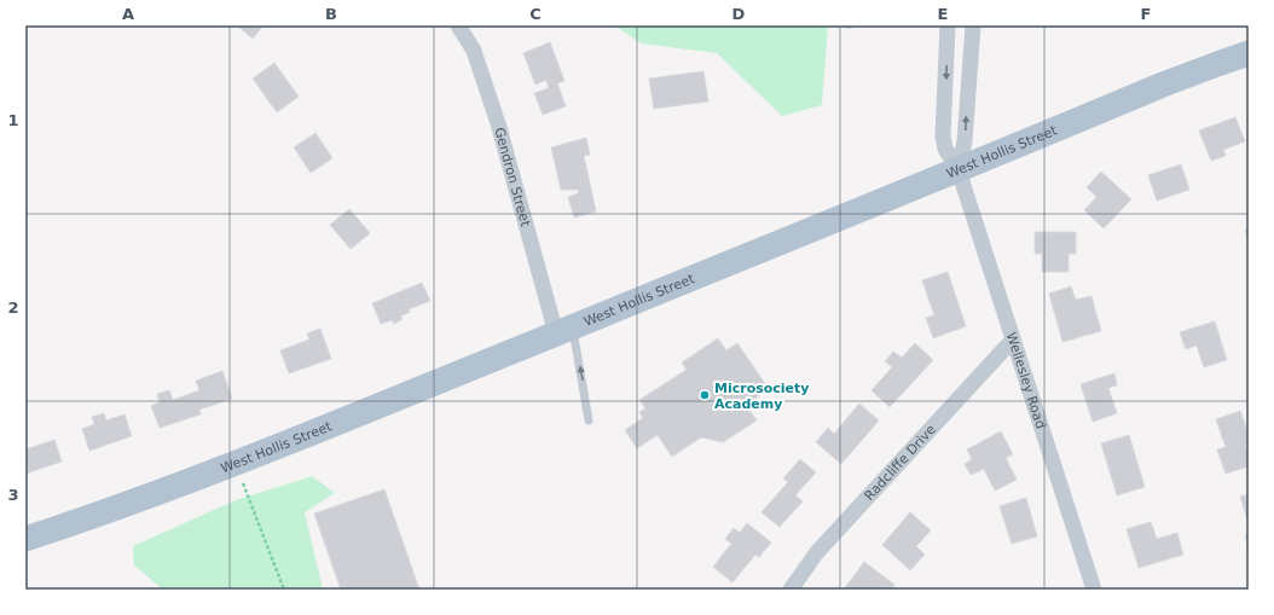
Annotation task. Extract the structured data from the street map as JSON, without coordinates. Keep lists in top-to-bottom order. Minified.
{"streets":{"main road":["West Hollis Street"],"street":["Gendron Street","Wellesley Road","Radcliffe Drive"]},"crossings":[["West Hollis Street","Gendron Street"],["West Hollis Street","Wellesley Road"],["Wellesley Road","Radcliffe Drive"]],"places":["Microsociety Academy"],"grid":{"columns":["A","B","C","D","E","F"],"rows":["1","2","3"]}}
